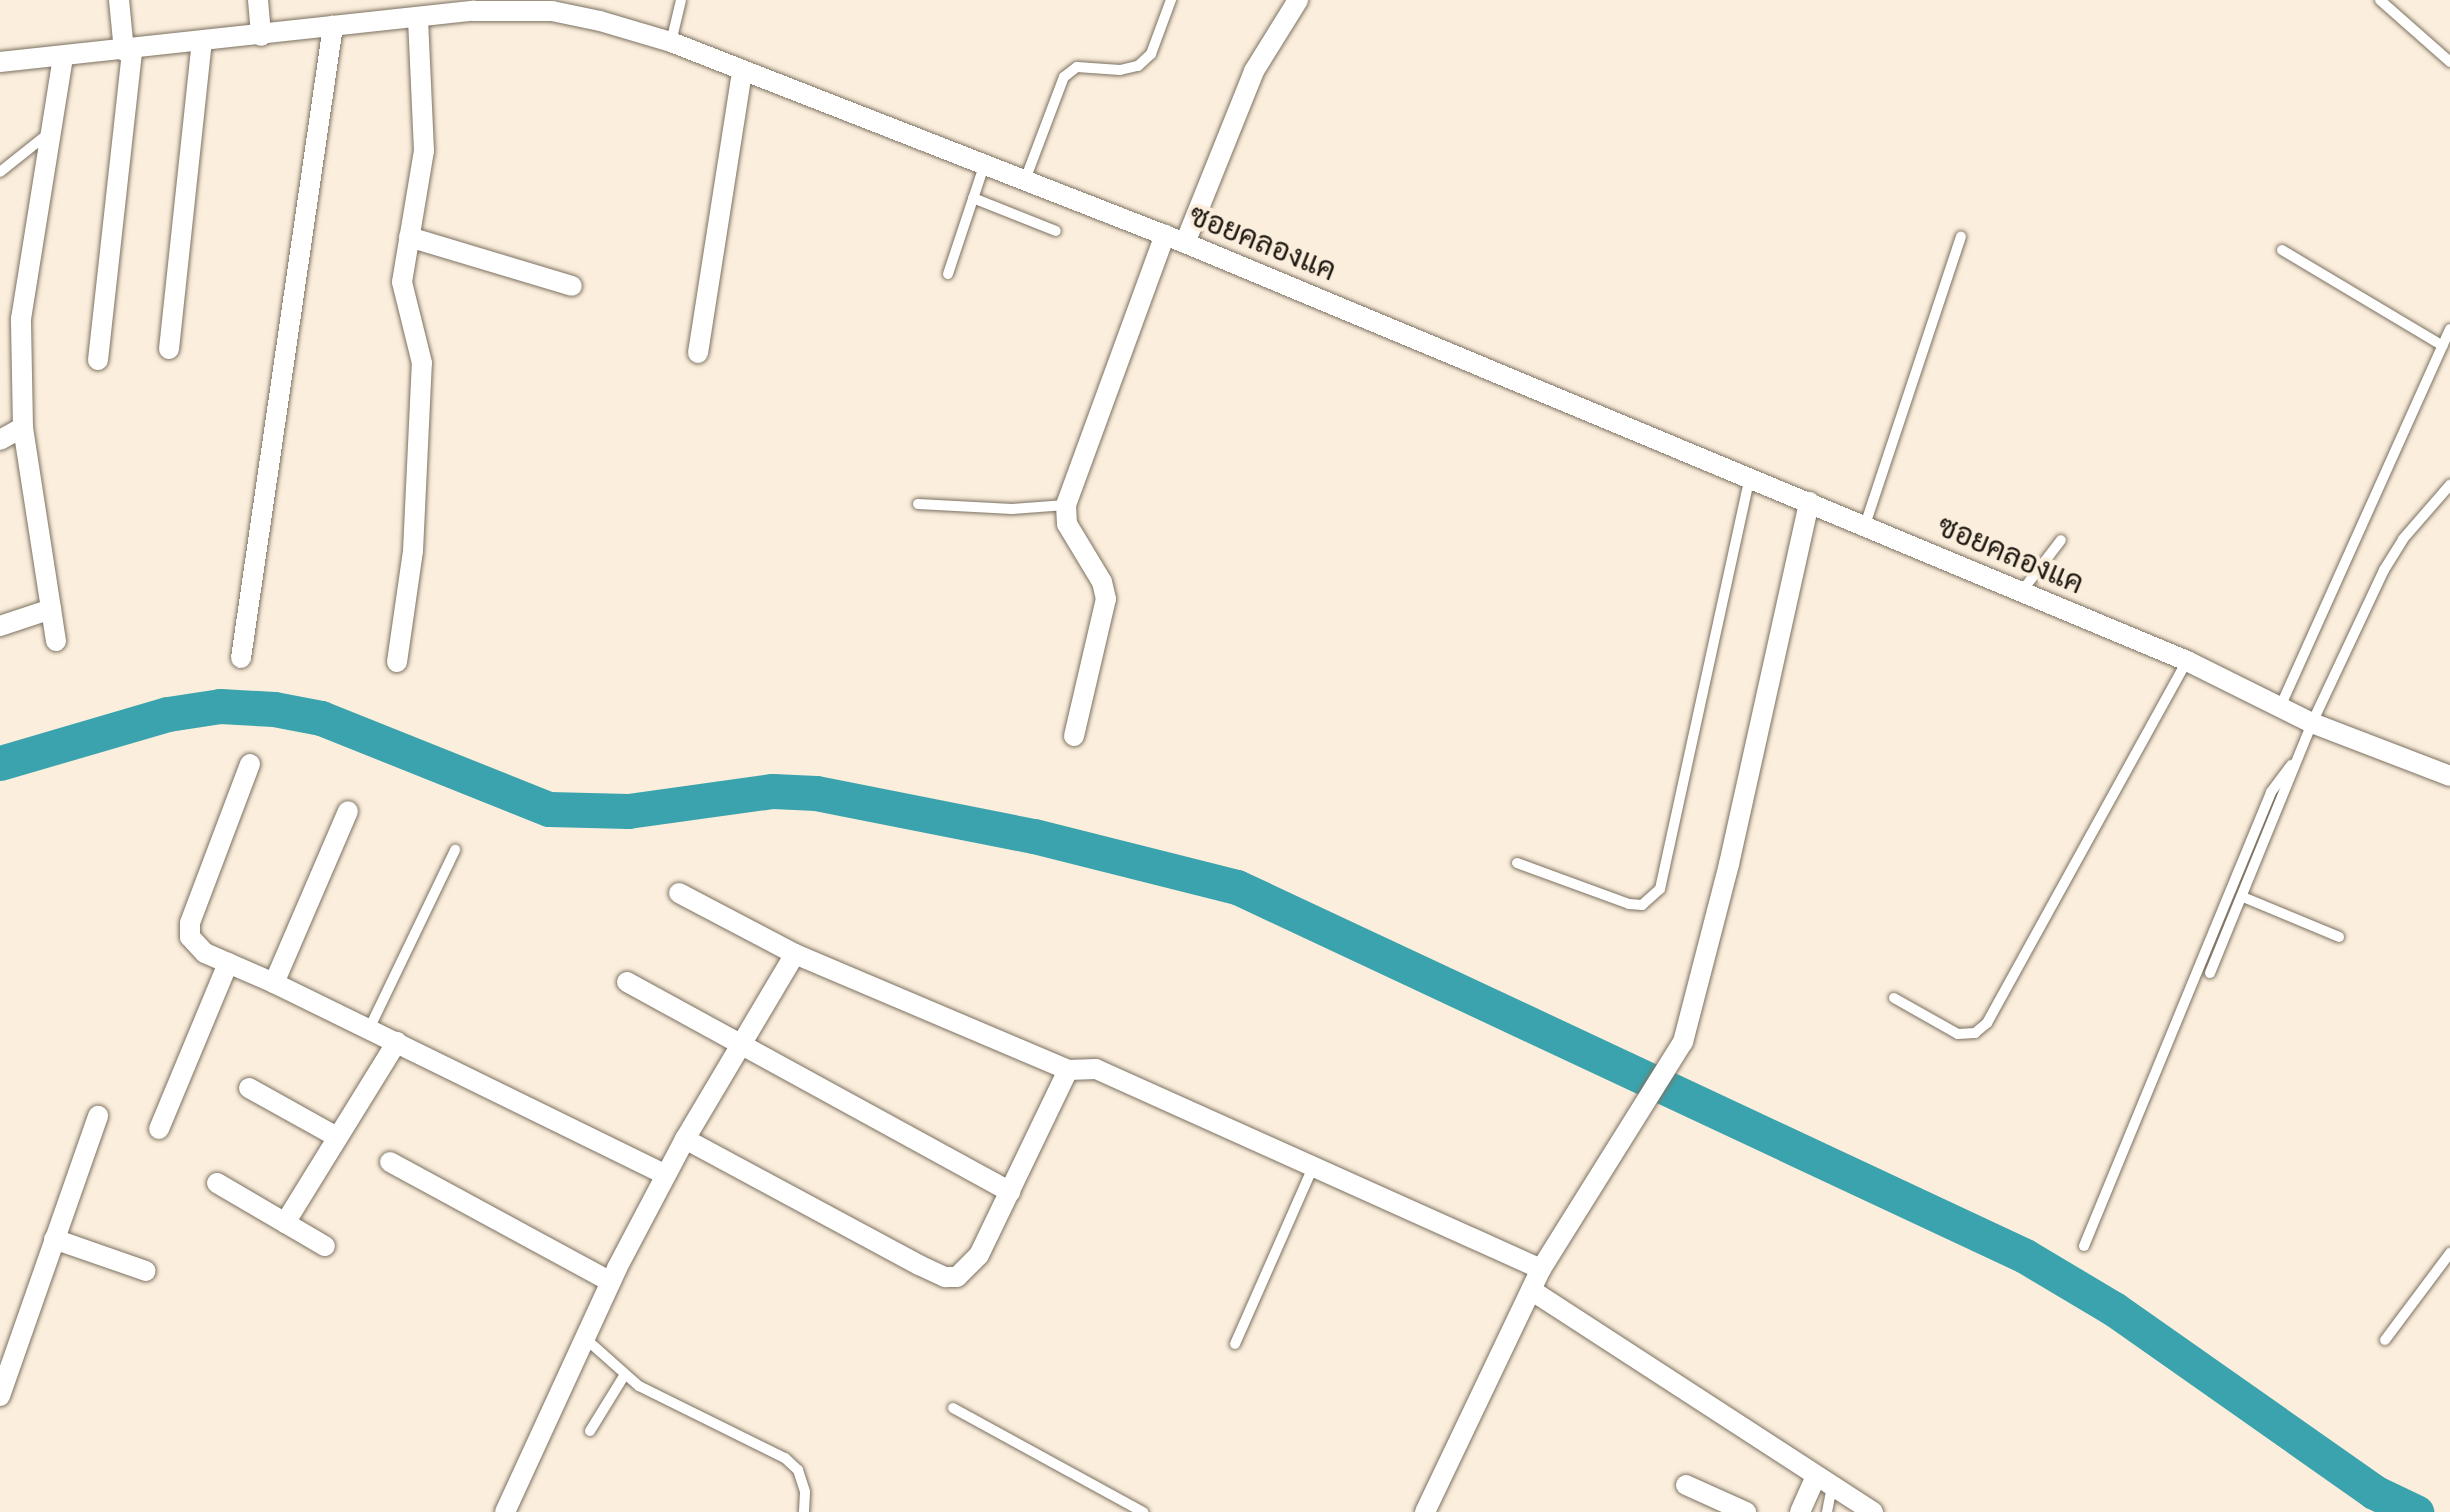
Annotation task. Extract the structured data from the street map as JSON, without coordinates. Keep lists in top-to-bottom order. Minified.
{"streets":{"street":["ซอยคลองแค"]}}
